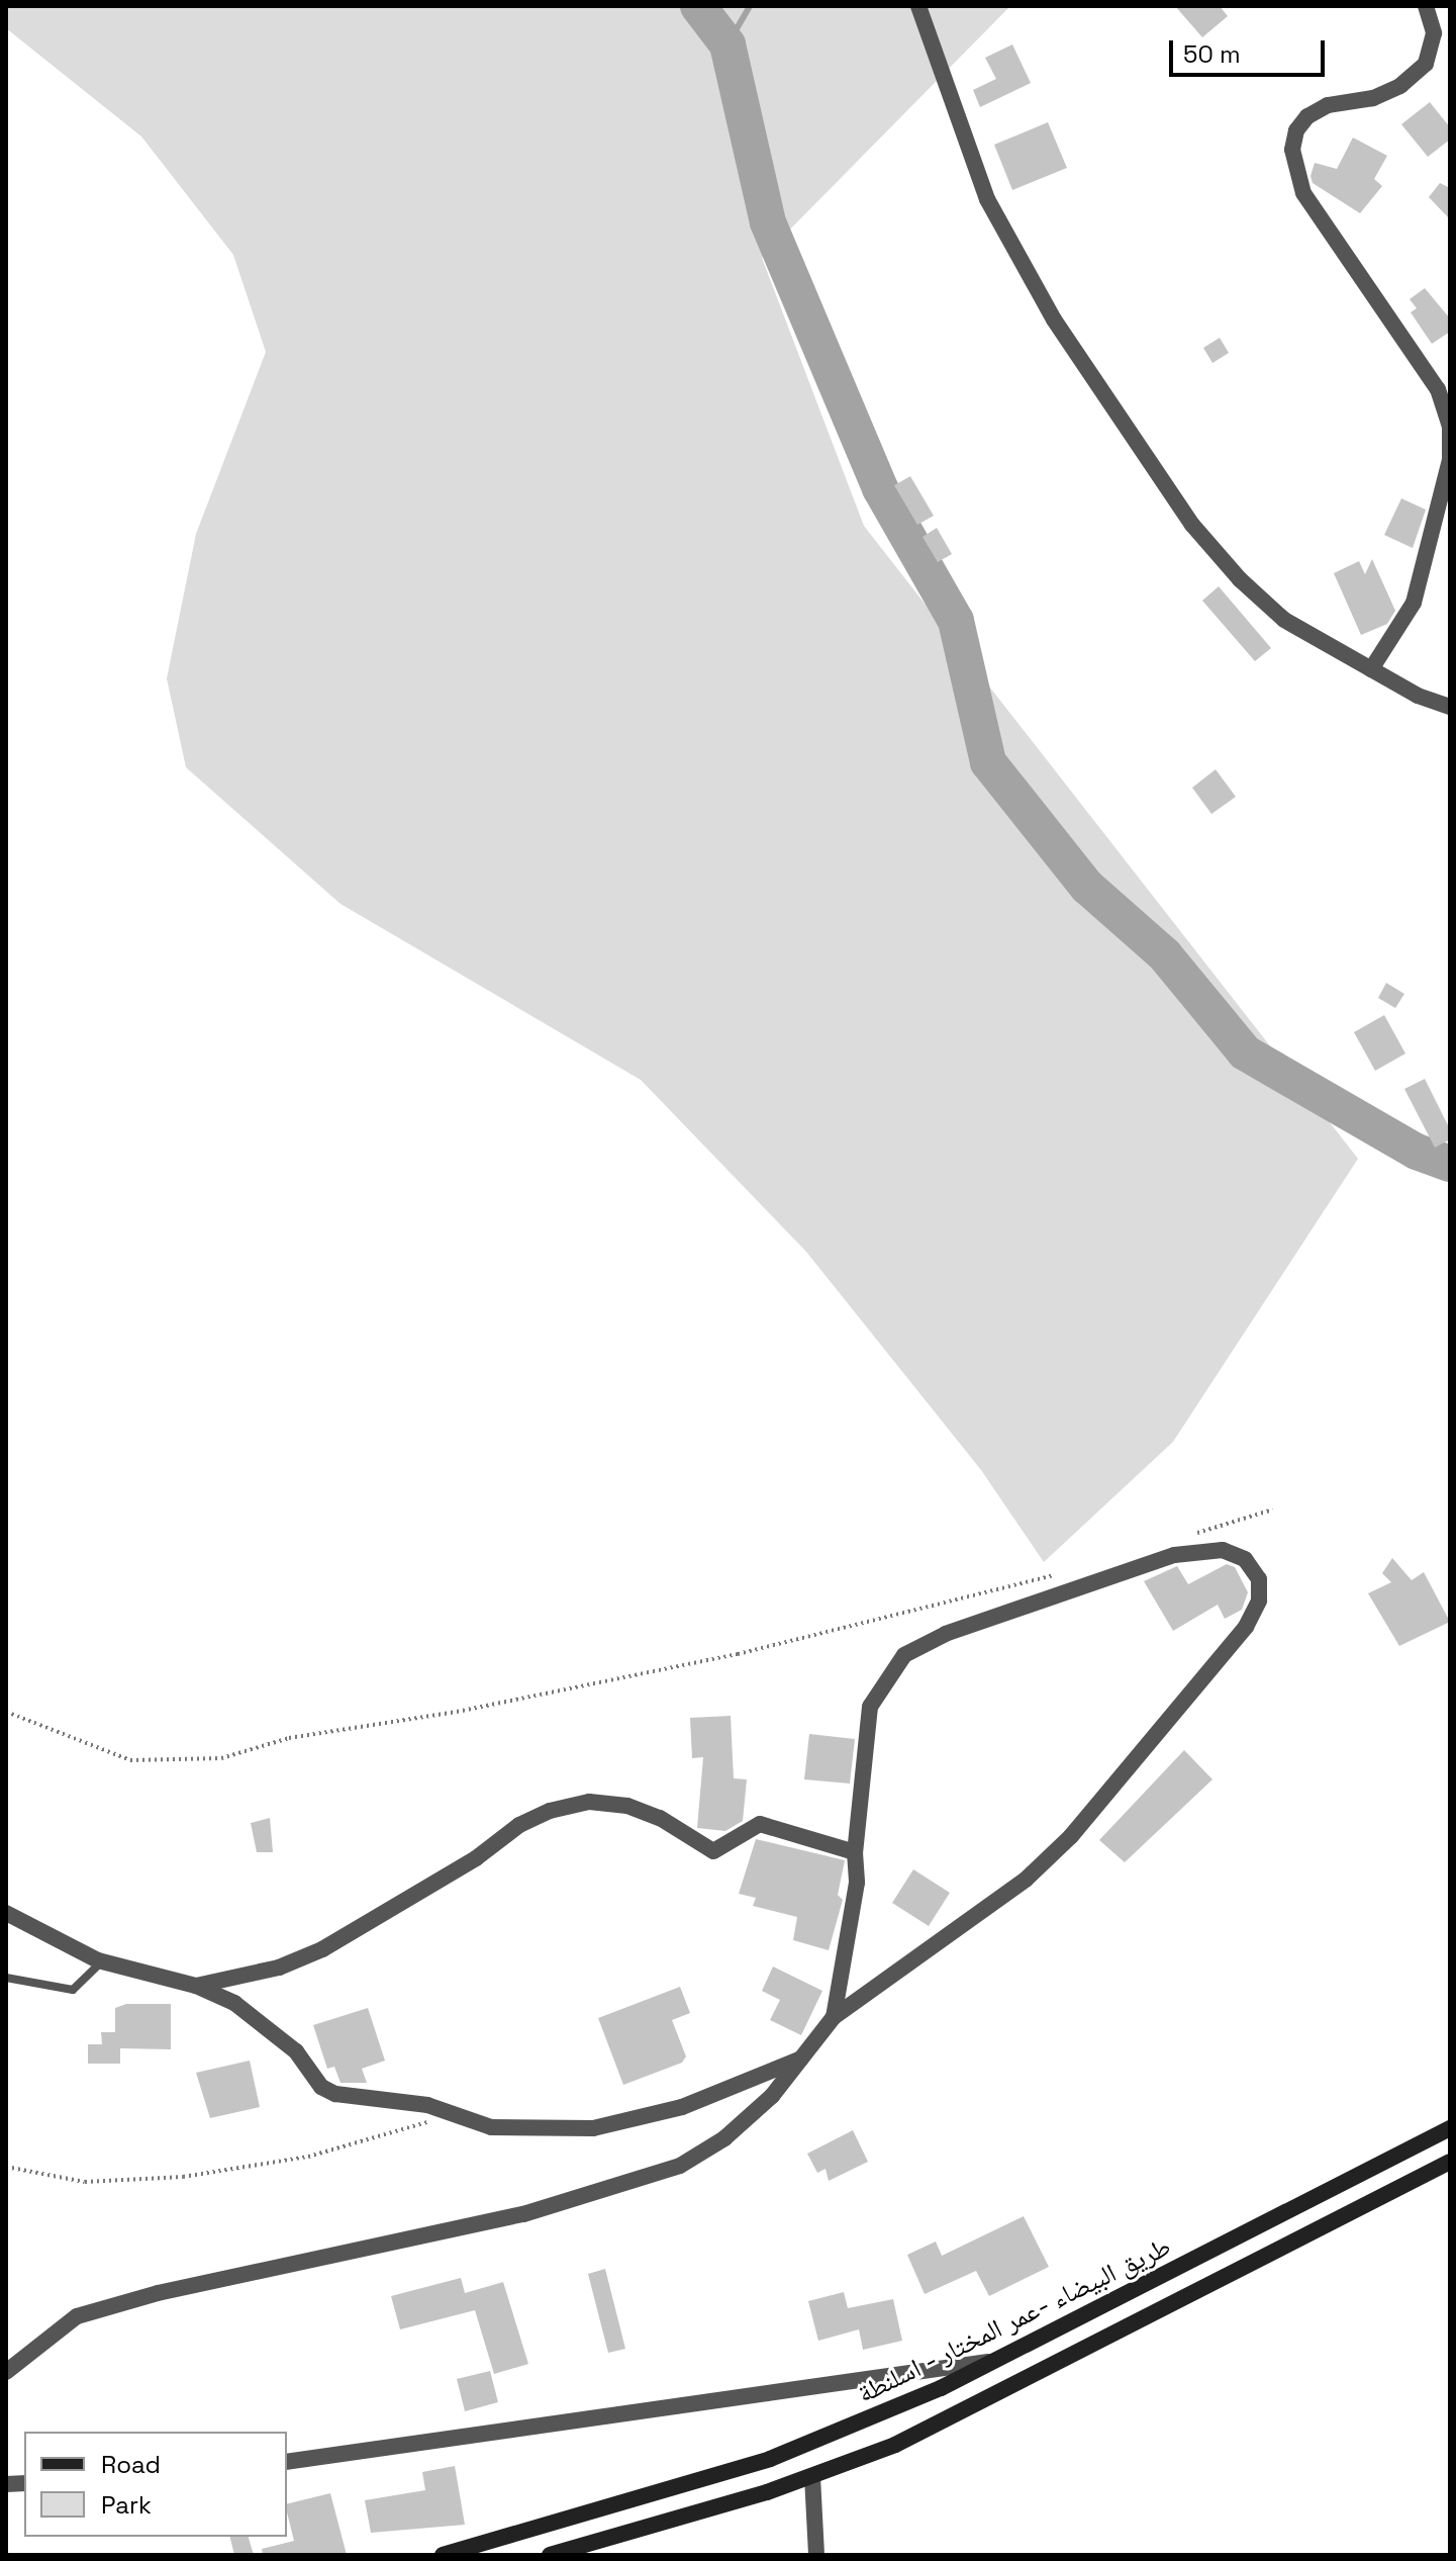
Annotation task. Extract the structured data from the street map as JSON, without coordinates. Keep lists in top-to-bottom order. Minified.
{"streets":{"main road":["طريق البيضاء -عمر المختار - اسلنطة"]},"legend":["Road","Park"],"scale_bar":"50 m"}
